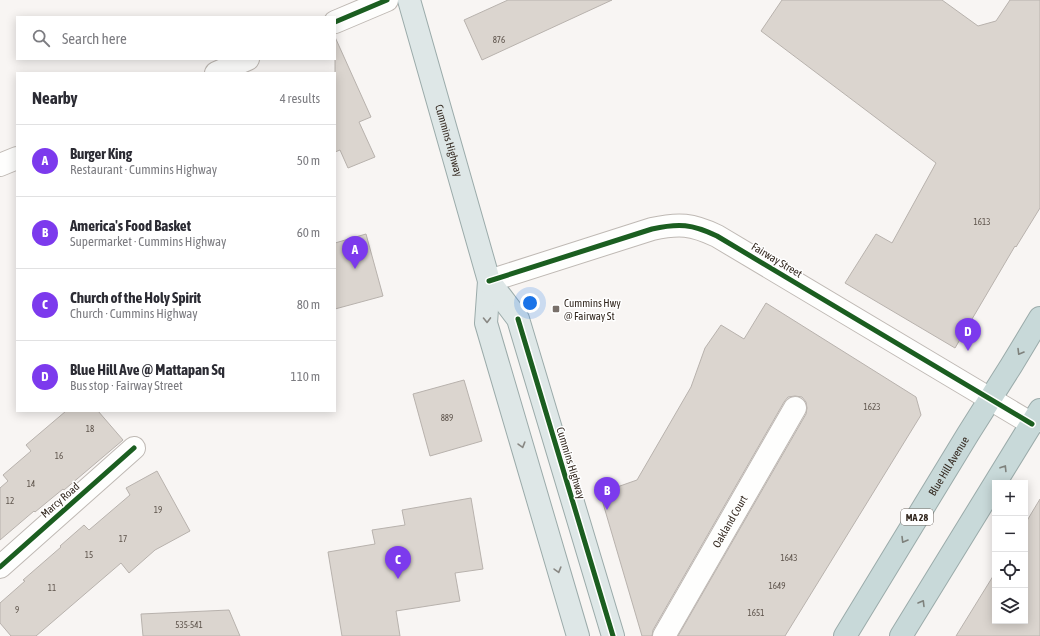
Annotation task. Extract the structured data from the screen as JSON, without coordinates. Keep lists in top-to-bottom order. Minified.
{"streets":{"highway":["Blue Hill Avenue","MA 28"],"main road":["Cummins Highway"],"street":["Fairway Street","Marcy Road","Oakland Court"]},"crossings":[["Cummins Highway","Fairway Street"],["Fairway Street","Blue Hill Avenue"]],"places":{"transit":["Cummins Hwy @ Fairway St"]},"house_numbers":["876","1613","1623","889","18","16","14","12","19","17","15","1643","1649","11","9","1651","535-541"],"page":{"search":"Search here","heading":["Nearby","4 results"],"list":[{"mark":"A","name":"Burger King","note":"Restaurant · Cummins Highway","value":"50 m"},{"mark":"B","name":"America's Food Basket","note":"Supermarket · Cummins Highway","value":"60 m"},{"mark":"C","name":"Church of the Holy Spirit","note":"Church · Cummins Highway","value":"80 m"},{"mark":"D","name":"Blue Hill Ave @ Mattapan Sq","note":"Bus stop · Fairway Street","value":"110 m"}],"pins":["A","D","B","C"],"map_buttons":["+","−"]}}
